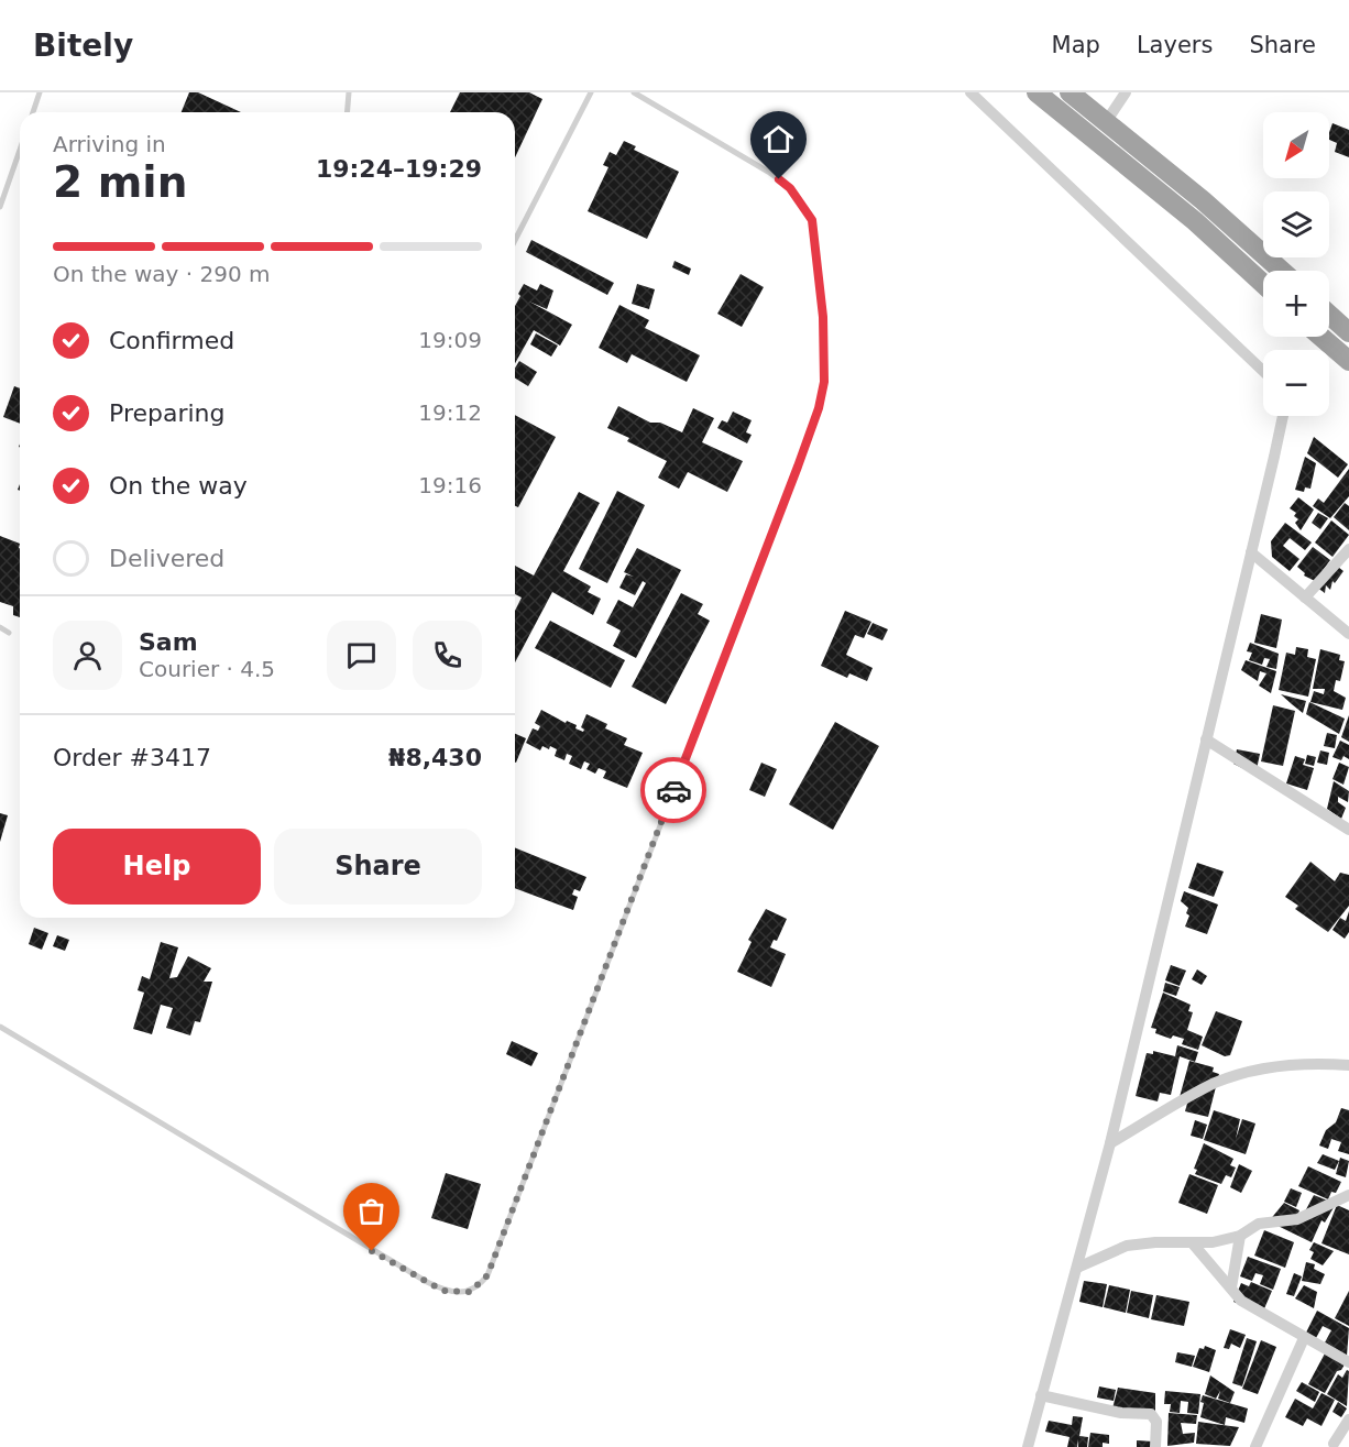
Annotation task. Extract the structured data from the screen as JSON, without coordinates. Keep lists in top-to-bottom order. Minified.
{"north":"bottom left","page":{"header":"Bitely","nav":["Map","Layers","Share"],"map_buttons":["+","−"],"heading":["2 min","Arriving in","19:24–19:29"],"panel":["Sam","Courier · 4.5","Order #3417","₦8,430"],"bar":"On the way · 290 m","list":[["Confirmed","19:09"],["Preparing","19:12"],["On the way","19:16"],"Delivered"],"buttons":["Help","Share"]}}
